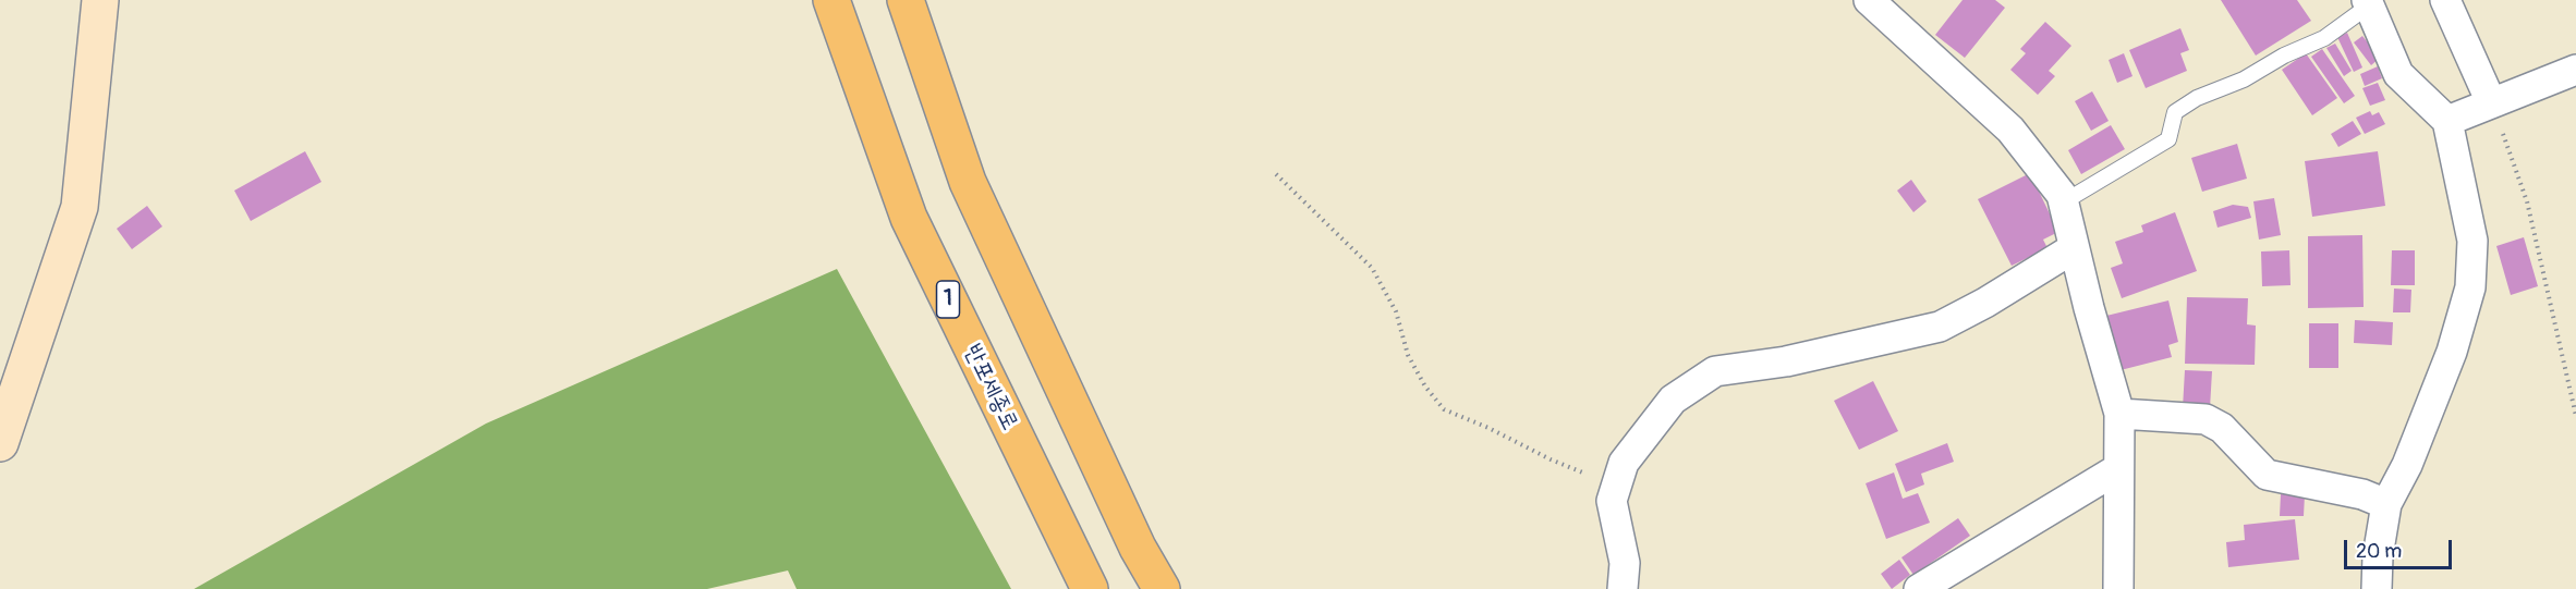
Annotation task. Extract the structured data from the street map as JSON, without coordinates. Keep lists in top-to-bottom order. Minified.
{"streets":{"highway":["1","반포세종로"]},"scale_bar":"20 m"}
